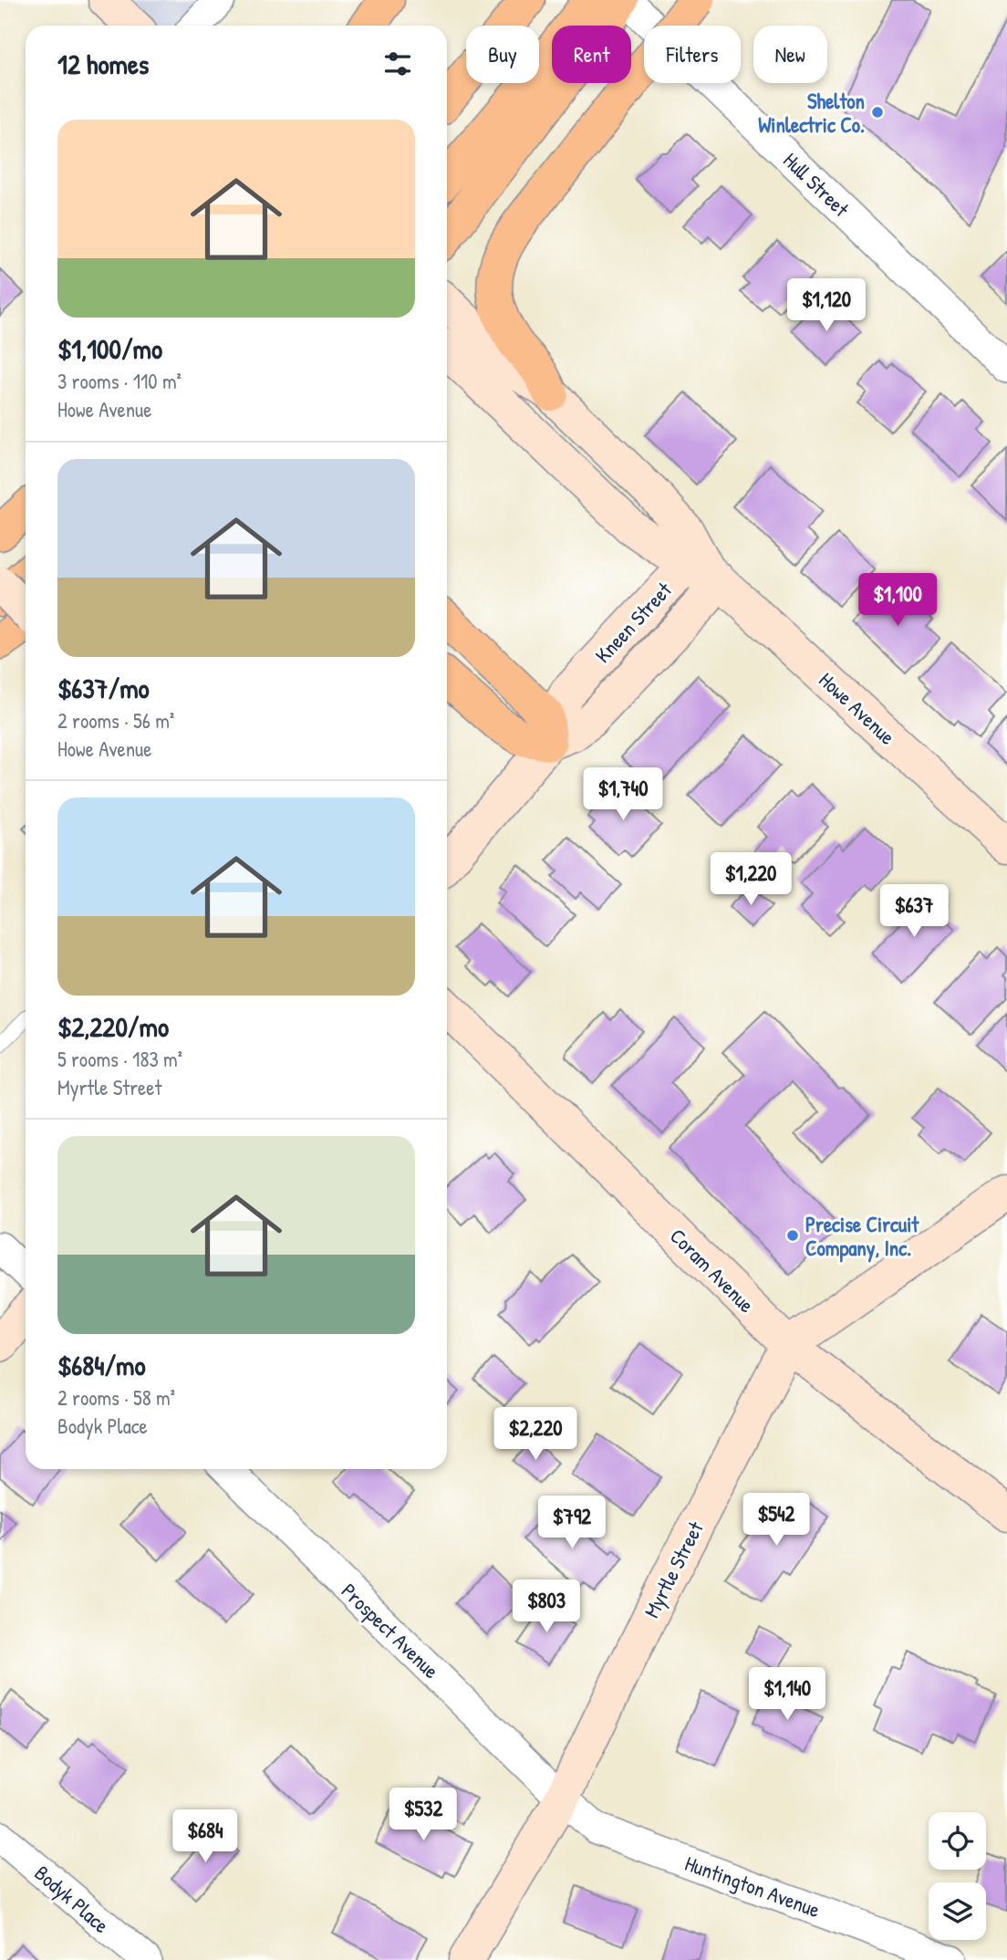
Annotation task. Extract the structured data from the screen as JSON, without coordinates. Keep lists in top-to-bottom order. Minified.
{"streets":{"street":["Hull Street","Kneen Street","Howe Avenue","Coram Avenue","Myrtle Street","Prospect Avenue","Huntington Avenue","Bodyk Place"]},"crossings":[["Kneen Street","Howe Avenue"],["Coram Avenue","Myrtle Street"],["Myrtle Street","Prospect Avenue"],["Myrtle Street","Huntington Avenue"],["Prospect Avenue","Huntington Avenue"]],"places":["Shelton Winlectric Co.","Precise Circuit Company, Inc."],"page":{"chip":["Buy","Rent","Filters","New"],"heading":"12 homes","list":[{"name":"$1,100/mo","note":"3 rooms · 110 m² · Howe Avenue"},{"name":"$637/mo","note":"2 rooms · 56 m² · Howe Avenue"},{"name":"$2,220/mo","note":"5 rooms · 183 m² · Myrtle Street"},{"name":"$684/mo","note":"2 rooms · 58 m² · Bodyk Place"}],"price":["$1,120","$1,100","$1,740","$1,220","$637","$2,220","$542","$792","$803","$1,140","$532","$684"]}}
